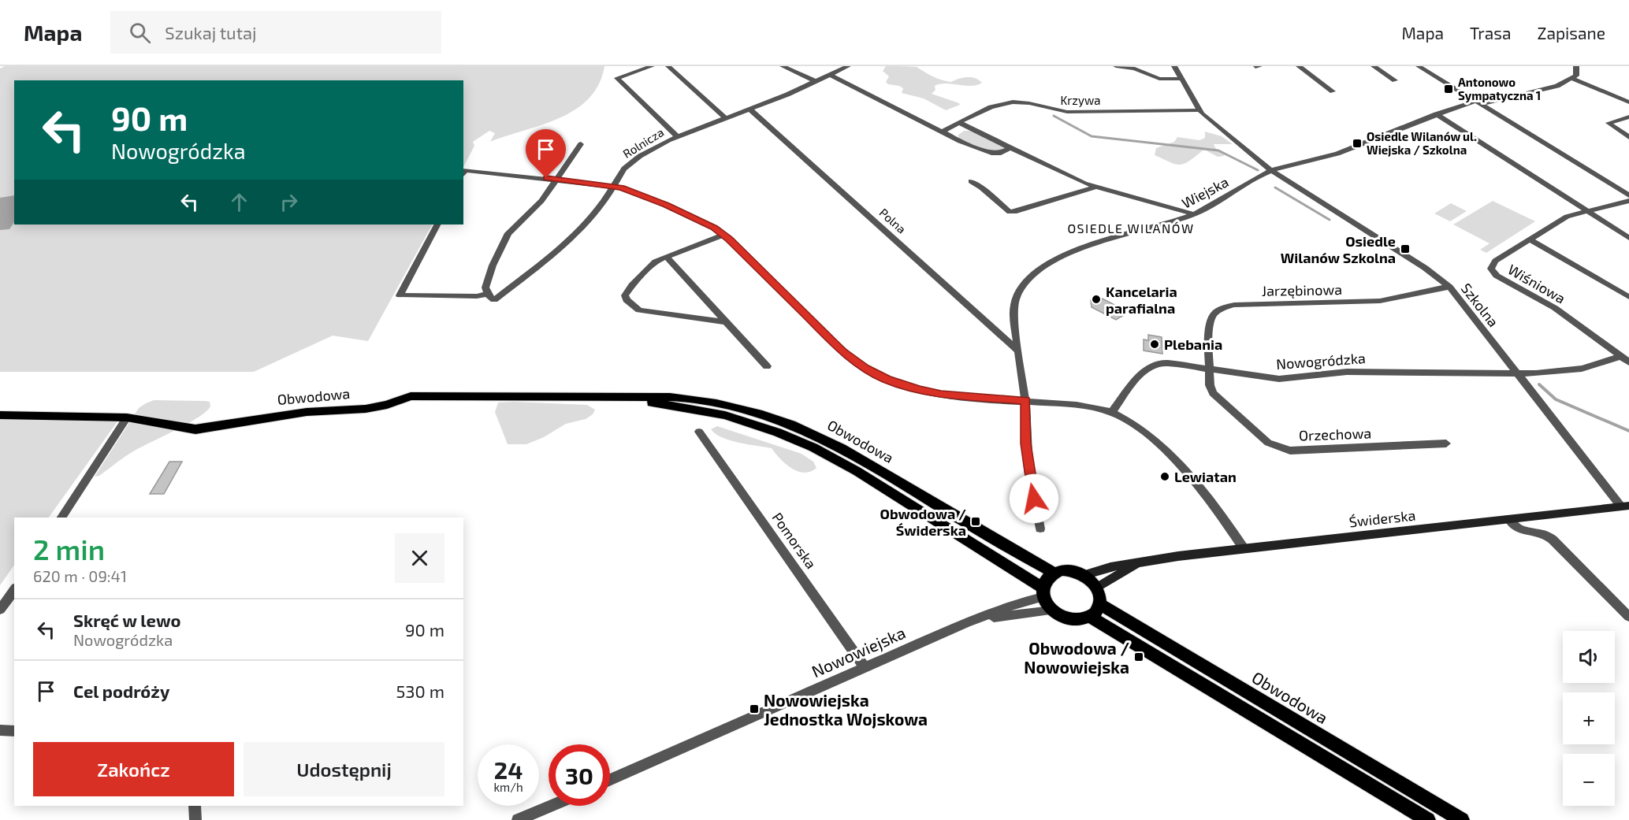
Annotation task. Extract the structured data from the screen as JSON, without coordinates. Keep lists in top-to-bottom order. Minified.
{"streets":{"main road":["Obwodowa"],"street":["Krzywa","Rolnicza","Wiejska","Polna","Wiśniowa","Jarzębinowa","Szkolna","Nowogródzka","Orzechowa","Świderska","Pomorska","Nowowiejska"]},"crossings":[["Krzywa","Szkolna"],["Rolnicza","Polna"],["Wiejska","Polna"],["Wiejska","Szkolna"],["Wiśniowa","Nowogródzka"],["Jarzębinowa","Szkolna"],["Jarzębinowa","Nowogródzka"],["Jarzębinowa","Orzechowa"],["Szkolna","Nowogródzka"],["Szkolna","Świderska"],["Nowogródzka","Orzechowa"],["Obwodowa","Świderska"],["Obwodowa","Nowowiejska"],["Świderska","Nowowiejska"],["Pomorska","Nowowiejska"]],"districts":["OSIEDLE WILANÓW"],"places":{"transit":["Antonowo Sympatyczna 1","Osiedle Wilanów ul. Wiejska / Szkolna","Osiedle Wilanów Szkolna","Obwodowa / Świderska","Obwodowa / Nowowiejska","Nowowiejska Jednostka Wojskowa"],"other":["Kancelaria parafialna","Plebania","Lewiatan"]},"page":{"header":"Mapa","search":"Szukaj tutaj","nav":["Mapa","Trasa","Zapisane"],"turn":["90 m","Nowogródzka"],"heading":["2 min","620 m · 09:41"],"list":[{"name":"Skręć w lewo","note":"Nowogródzka","value":"90 m"},{"name":"Cel podróży","value":"530 m"}],"map_buttons":["+","−"],"buttons":["Zakończ","Udostępnij"],"speed":"24 km/h","limit":"30"}}
